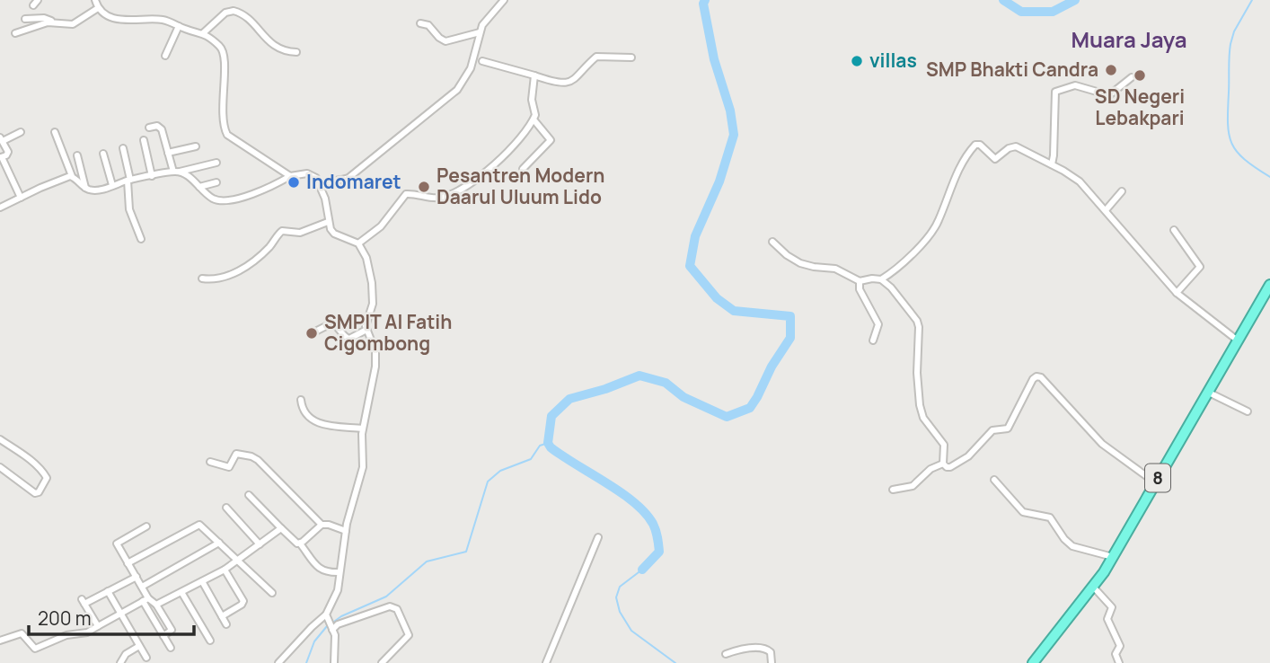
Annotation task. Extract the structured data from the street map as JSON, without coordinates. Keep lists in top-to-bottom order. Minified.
{"streets":{"highway":["8"]},"districts":["Muara Jaya"],"places":["villas","SMP Bhakti Candra","SD Negeri Lebakpari","Indomaret","Pesantren Modern Daarul Uluum Lido","SMPIT Al Fatih Cigombong"],"scale_bar":"200 m"}
